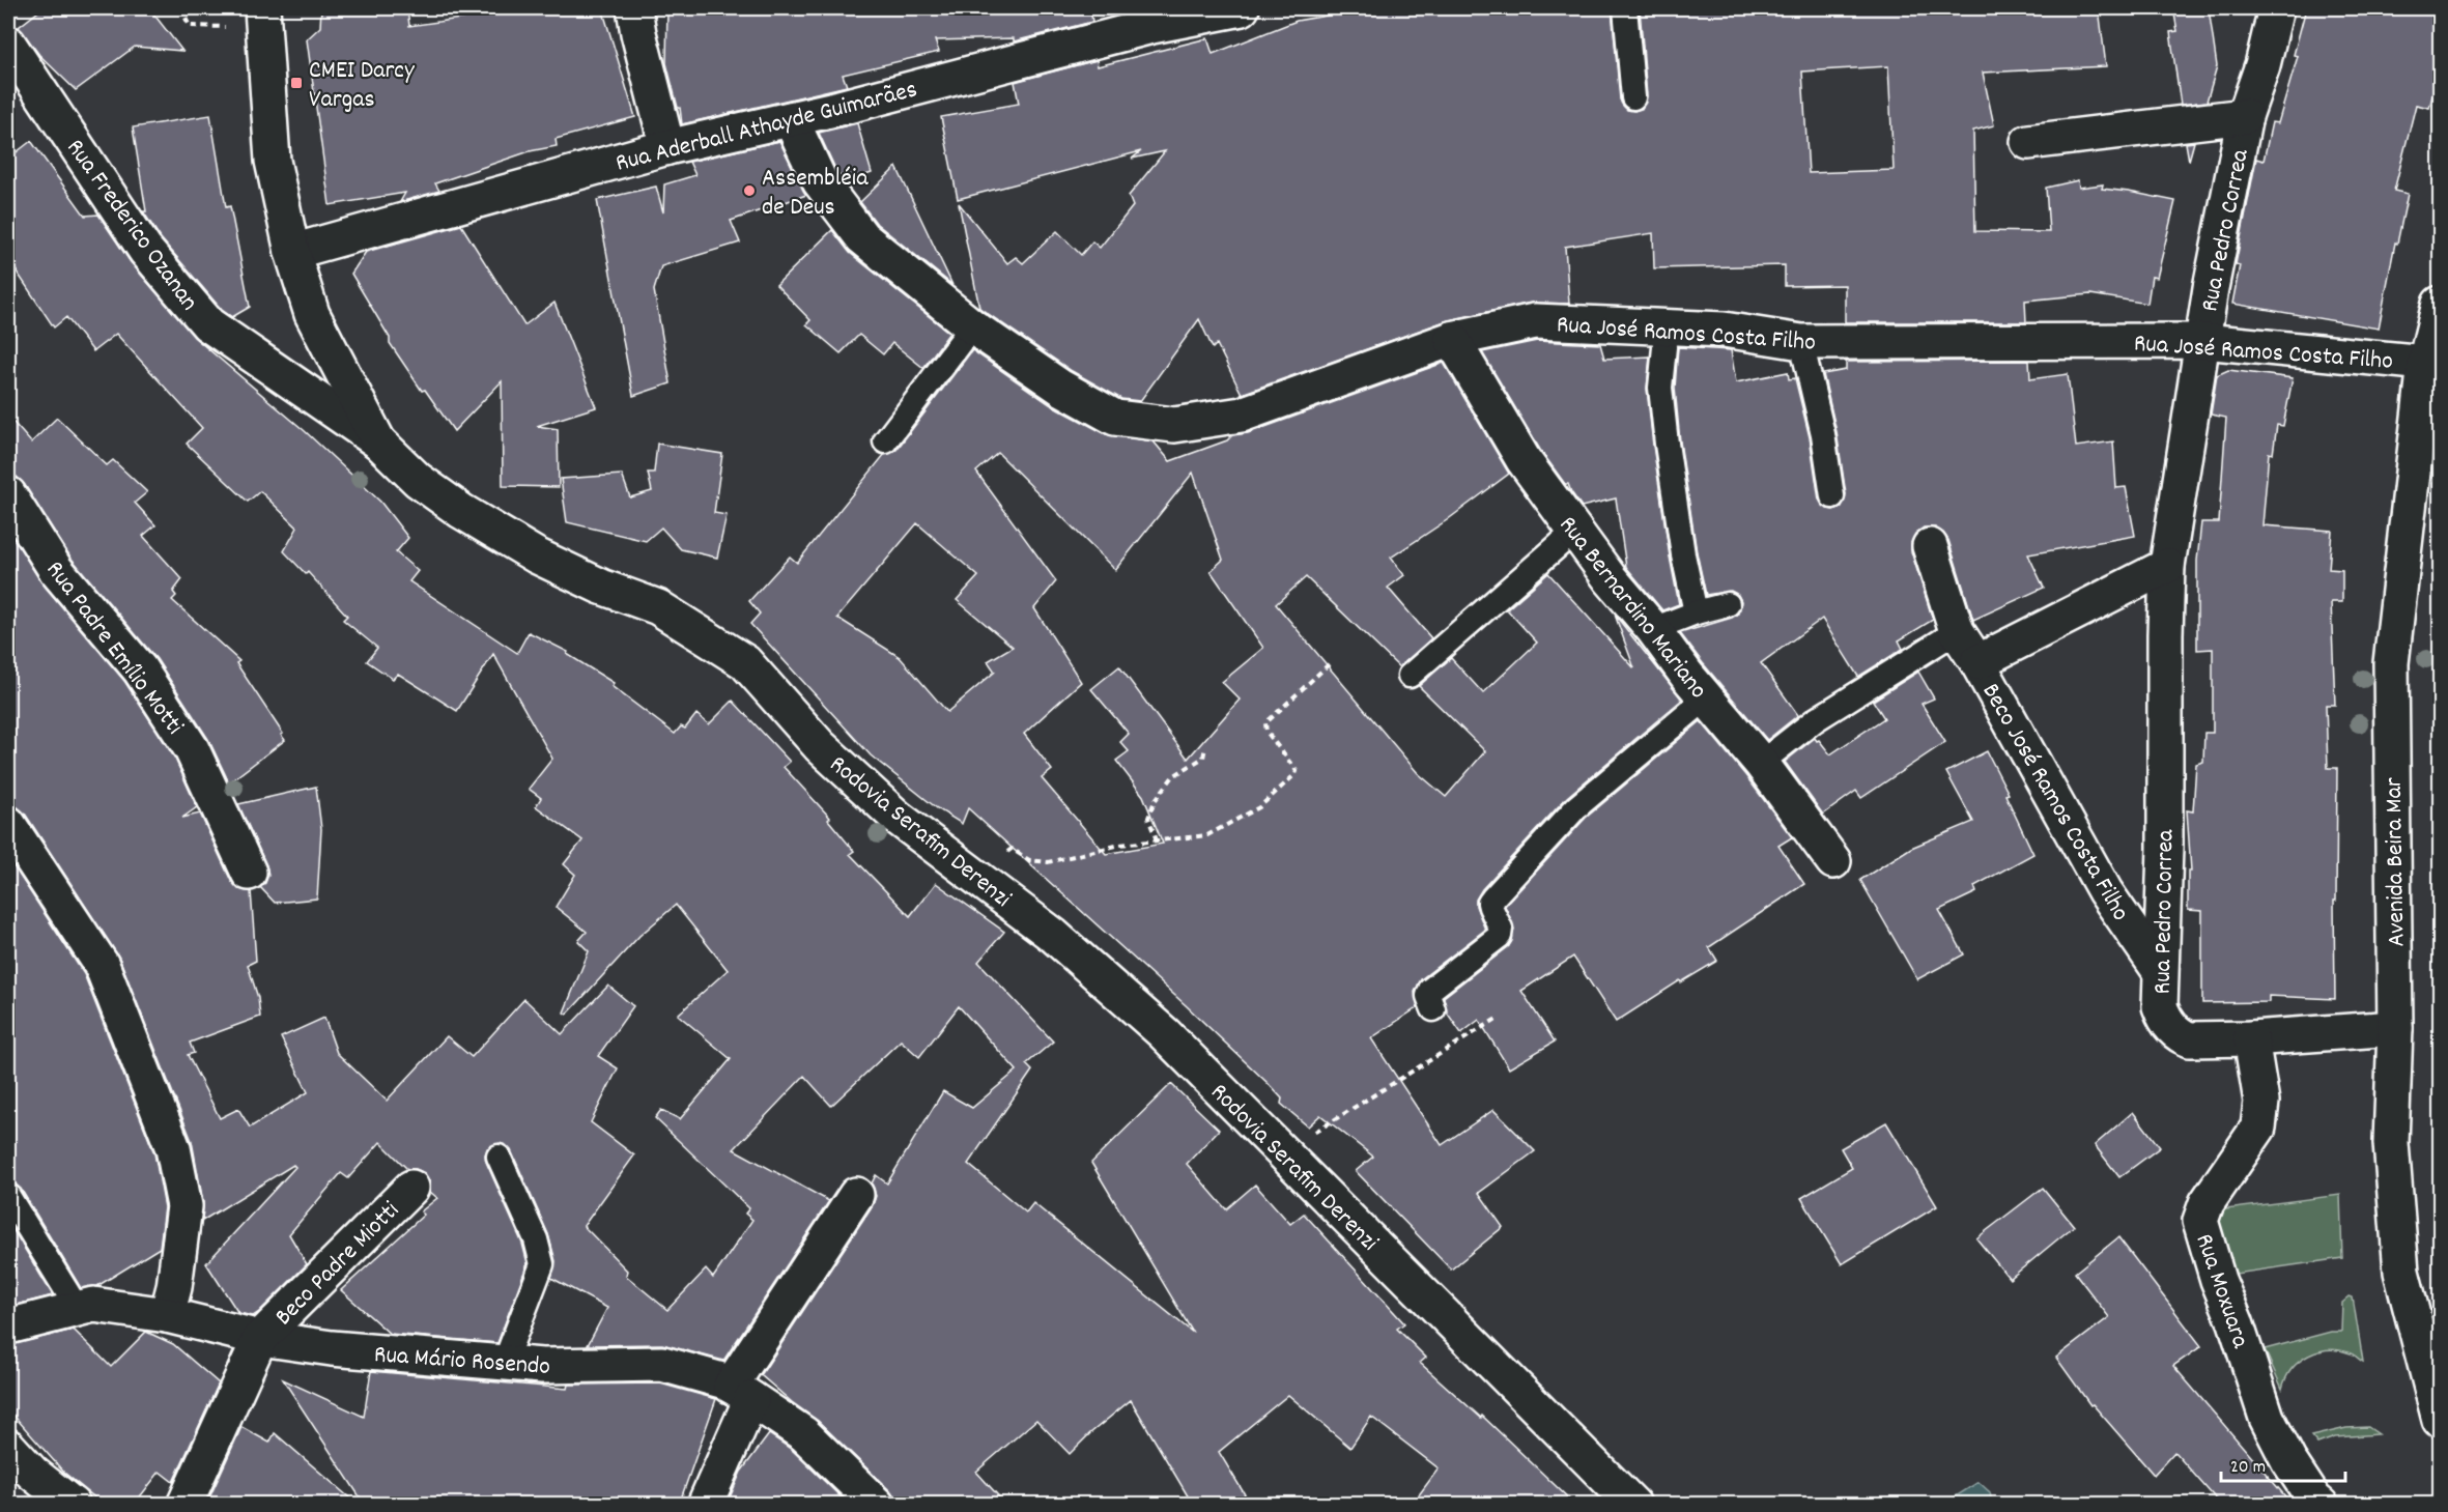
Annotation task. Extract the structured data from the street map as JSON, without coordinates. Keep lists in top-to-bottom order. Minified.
{"streets":{"street":["Rua Aderball Athayde Guimarães","Rua Frederico Ozanan","Rua Pedro Correa","Rua José Ramos Costa Filho","Rua Bernardino Mariano","Rua Padre Emílio Motti","Beco José Ramos Costa Filho","Rodovia Serafim Derenzi","Avenida Beira Mar","Beco Padre Miotti","Rua Moxuara","Rua Mário Rosendo"]},"crossings":[["Rua Aderball Athayde Guimarães","Rua José Ramos Costa Filho"],["Rua Aderball Athayde Guimarães","Rodovia Serafim Derenzi"],["Rua Frederico Ozanan","Rodovia Serafim Derenzi"],["Rua Pedro Correa","Rua José Ramos Costa Filho"],["Rua Pedro Correa","Beco José Ramos Costa Filho"],["Rua Pedro Correa","Avenida Beira Mar"],["Rua Pedro Correa","Rua Moxuara"],["Rua José Ramos Costa Filho","Rua Bernardino Mariano"],["Rua José Ramos Costa Filho","Avenida Beira Mar"],["Beco Padre Miotti","Rua Mário Rosendo"]],"places":{"transit":["CMEI Darcy Vargas"],"other":["Assembléia de Deus"]},"scale_bar":"20 m"}
